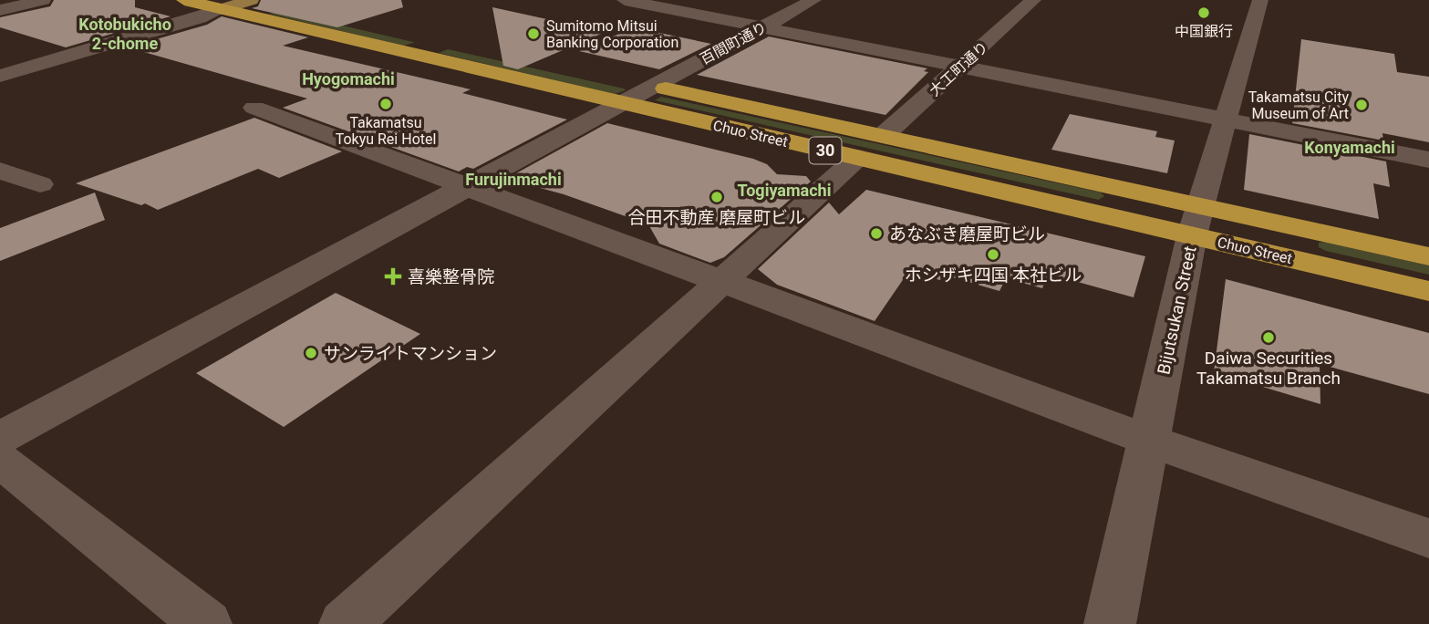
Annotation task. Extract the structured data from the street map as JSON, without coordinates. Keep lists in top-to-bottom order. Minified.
{"streets":{"highway":["Chuo Street","30"],"street":["百間町通り","大工町通り","Bijutsukan Street"]},"crossings":[["百間町通り","Chuo Street"],["大工町通り","Chuo Street"],["Chuo Street","30"],["Chuo Street","Bijutsukan Street"]],"districts":["Kotobukicho 2-chome","Hyogomachi","Konyamachi","Furujinmachi","Togiyamachi"],"places":{"other":["中国銀行","Sumitomo Mitsui Banking Corporation","Takamatsu Tokyu Rei Hotel","Takamatsu City Museum of Art","合田不動産 磨屋町ビル","あなぶき磨屋町ビル","ホシザキ四国 本社ビル","Daiwa Securities Takamatsu Branch","サンライトマンション"],"health":["喜樂整骨院"]}}
